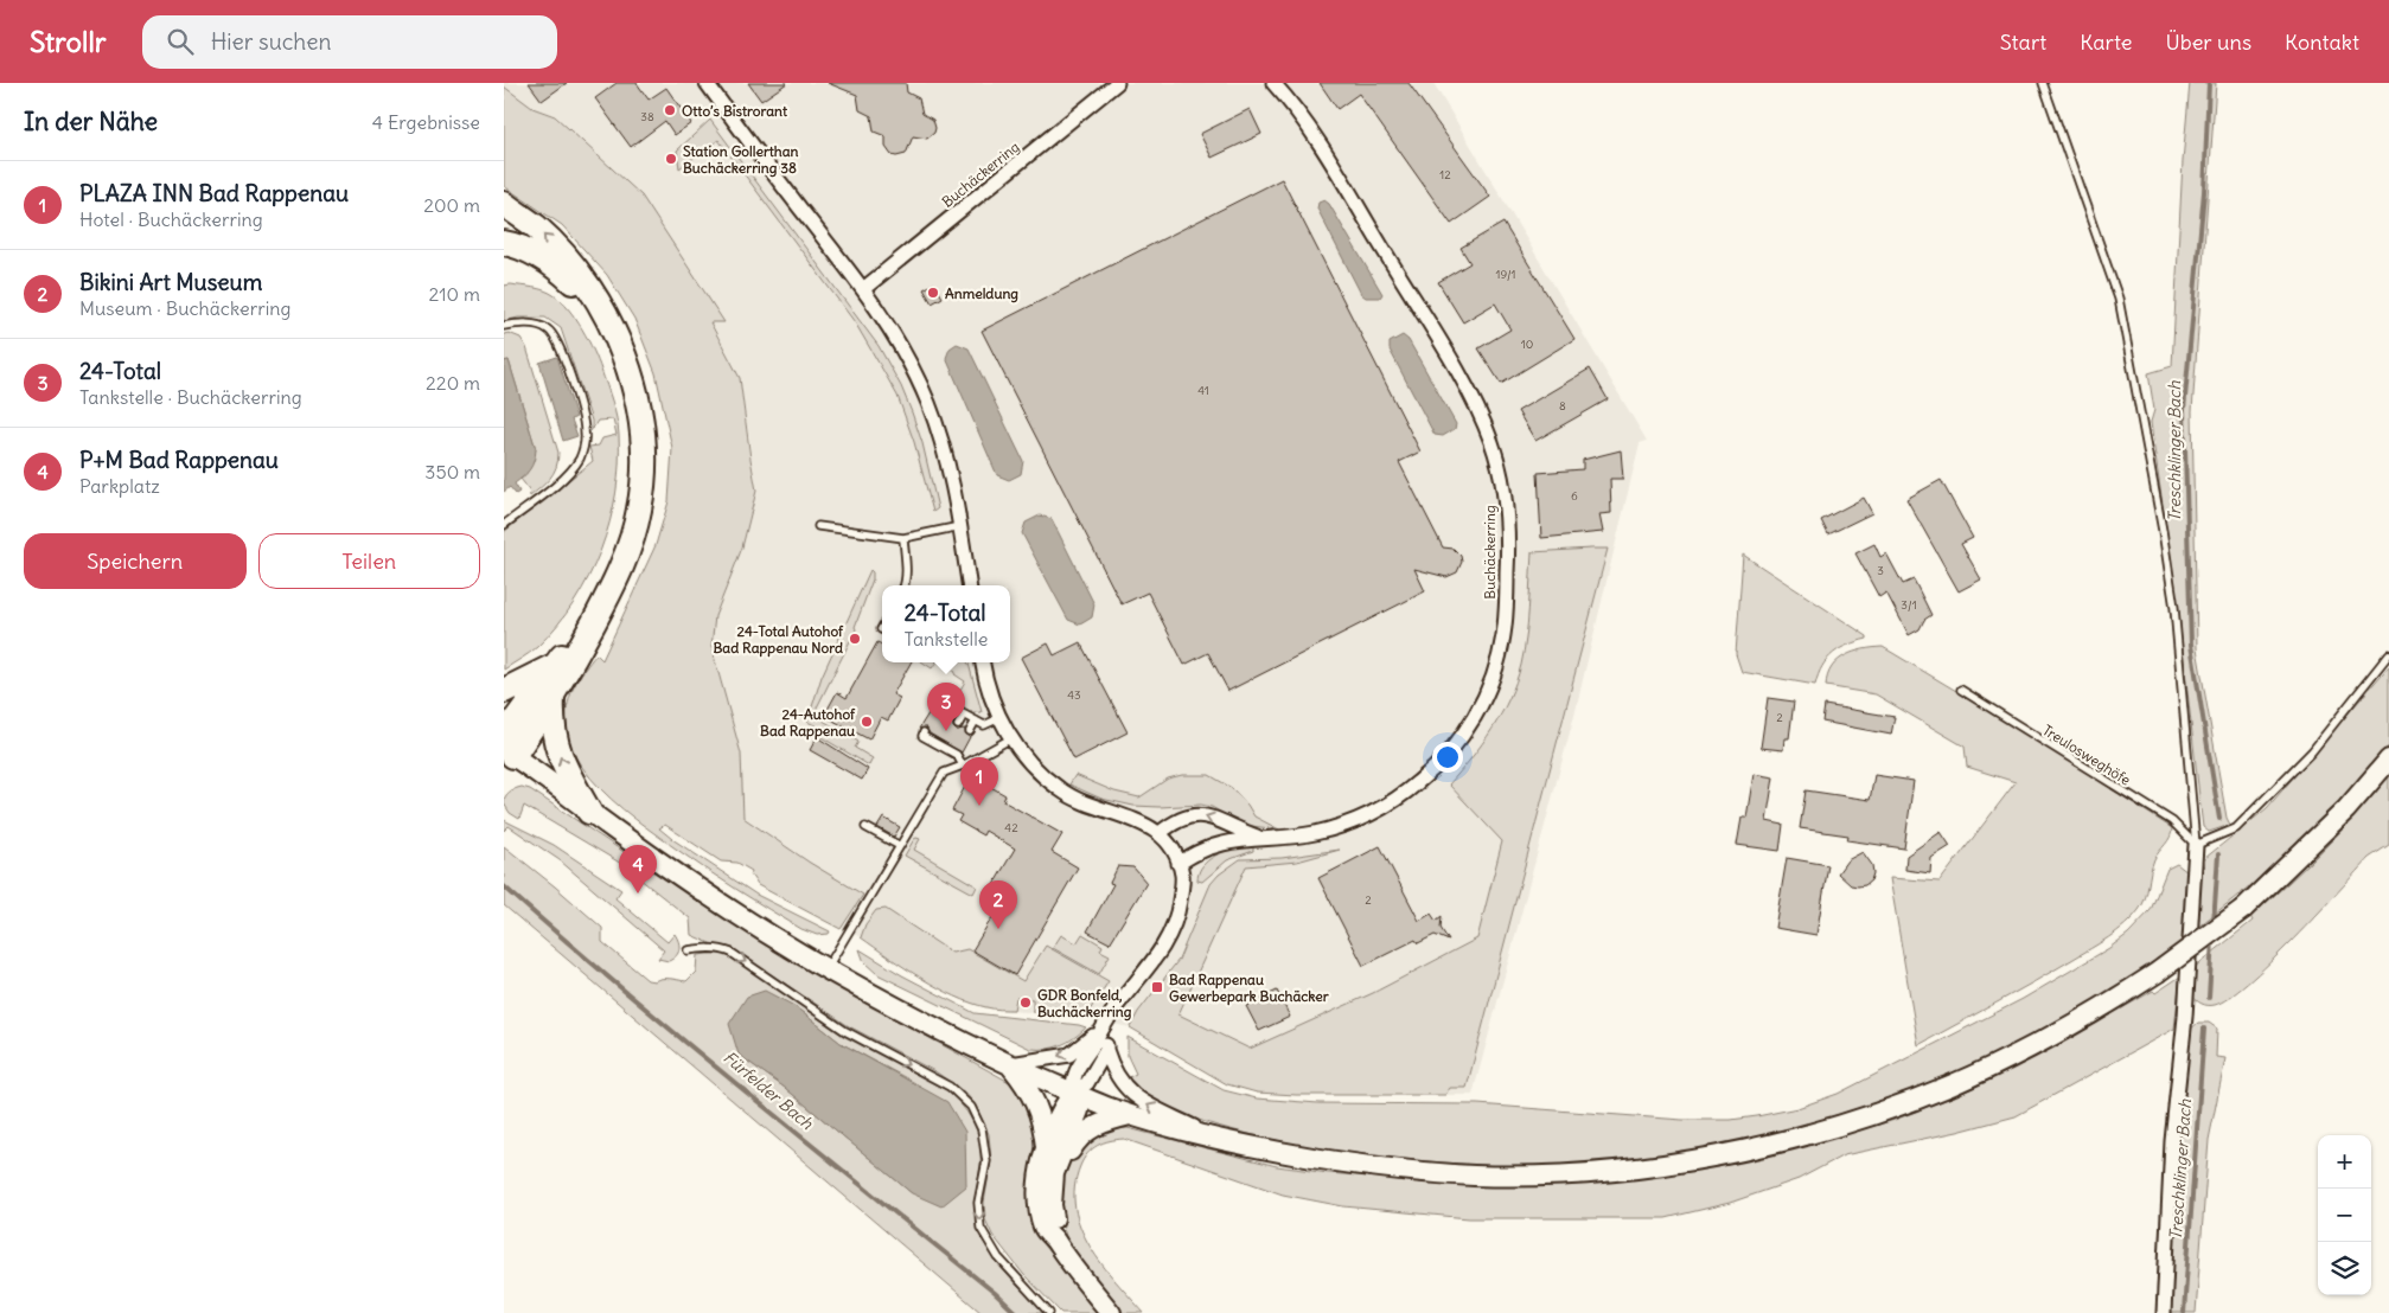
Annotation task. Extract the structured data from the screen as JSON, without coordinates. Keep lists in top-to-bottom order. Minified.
{"streets":{"street":["Buchäckerring"],"lane":["Treulosweghöfe"]},"water":["Treschklinger Bach","Fürfelder Bach"],"places":{"other":["Otto’s Bistrorant","Station Gollerthan Buchäckerring 38","Anmeldung","24-Total Autohof Bad Rappenau Nord","24-Autohof Bad Rappenau","GDR Bonfeld, Buchäckerring"],"transit":["Bad Rappenau Gewerbepark Buchäcker"]},"house_numbers":["38","12","19/1","10","41","8","6","3","3/1","43","2","42","2"],"page":{"header":"Strollr","search":"Hier suchen","nav":["Start","Karte","Über uns","Kontakt"],"heading":["In der Nähe","4 Ergebnisse"],"list":[{"mark":"1","name":"PLAZA INN Bad Rappenau","note":"Hotel · Buchäckerring","value":"200 m"},{"mark":"2","name":"Bikini Art Museum","note":"Museum · Buchäckerring","value":"210 m"},{"mark":"3","name":"24-Total","note":"Tankstelle · Buchäckerring","value":"220 m"},{"mark":"4","name":"P+M Bad Rappenau","note":"Parkplatz","value":"350 m"}],"buttons":["Speichern","Teilen"],"popup":["24-Total","Tankstelle"],"pins":["3","1","4","2"],"map_buttons":["+","−"]}}
